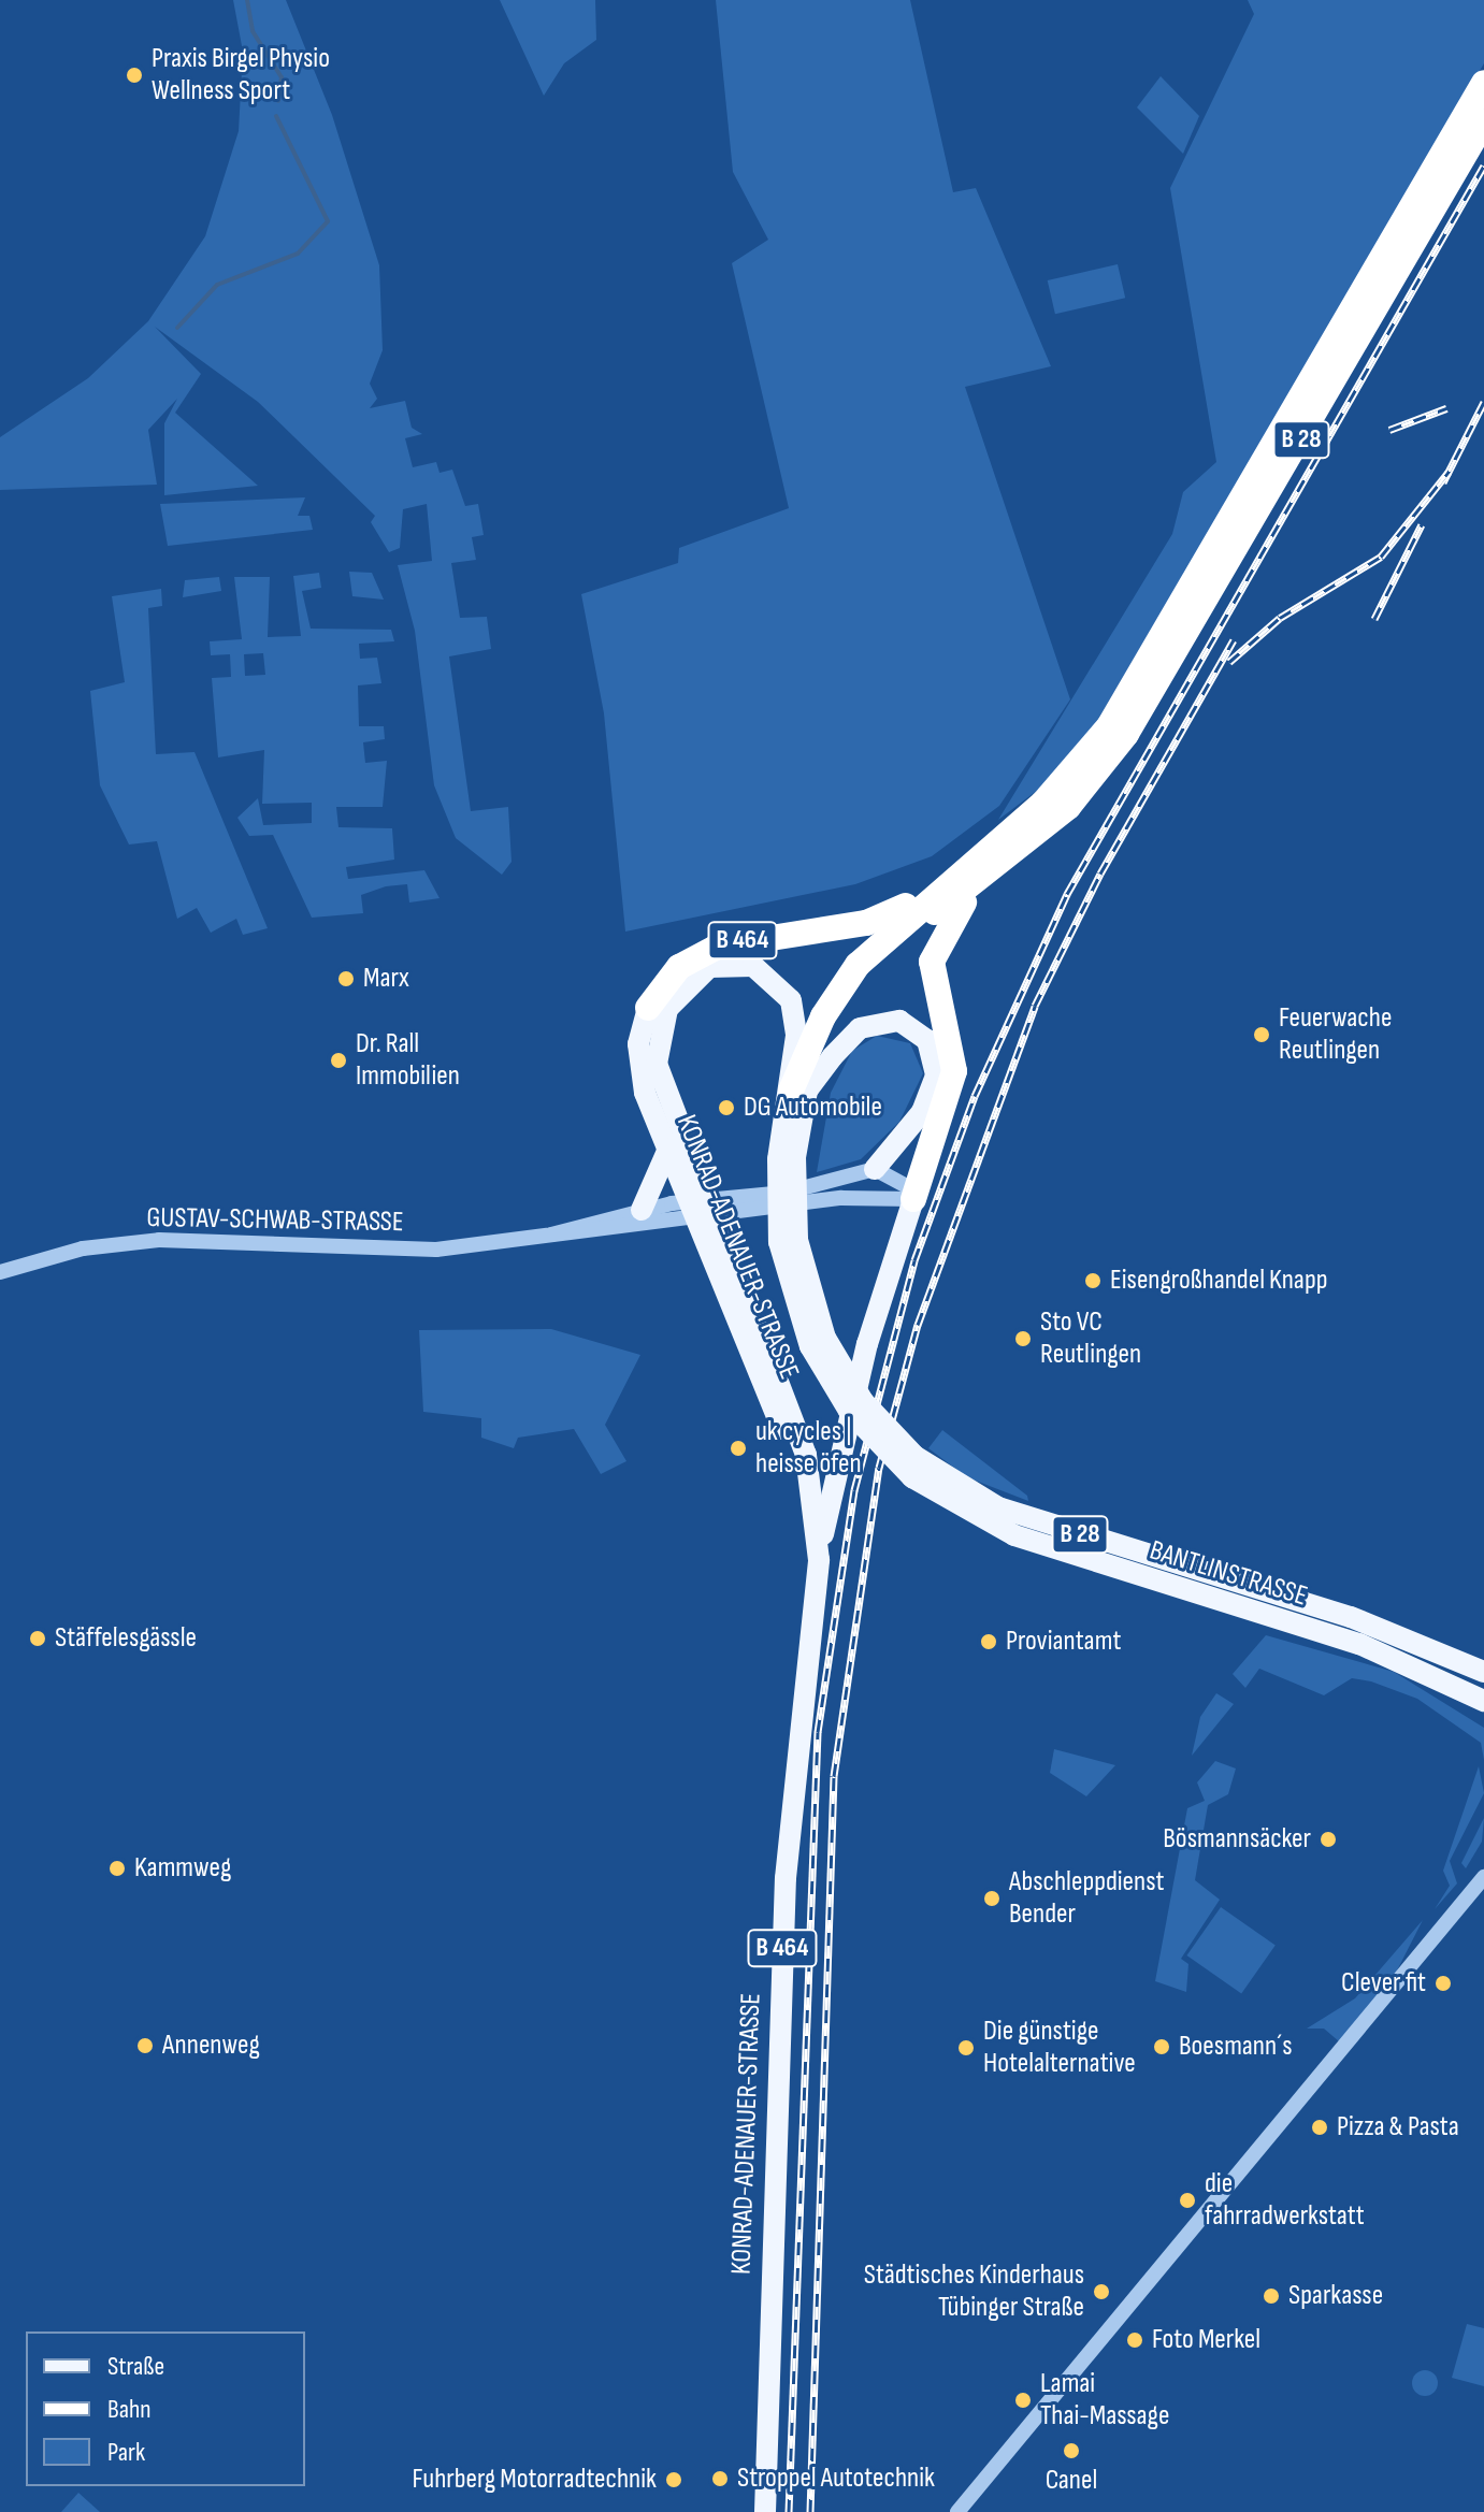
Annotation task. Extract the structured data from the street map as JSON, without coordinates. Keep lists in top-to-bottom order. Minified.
{"streets":{"highway":["B 28","B 464"],"main road":["KONRAD-ADENAUER-STRASSE","BANTLINSTRASSE"],"street":["GUSTAV-SCHWAB-STRASSE"]},"crossings":[["B 28","B 464"],["B 28","BANTLINSTRASSE"],["B 464","KONRAD-ADENAUER-STRASSE"],["GUSTAV-SCHWAB-STRASSE","KONRAD-ADENAUER-STRASSE"]],"places":["Praxis Birgel Physio Wellness Sport","Marx","Feuerwache Reutlingen","Dr. Rall Immobilien","DG Automobile","Eisengroßhandel Knapp","Sto VC Reutlingen","uk cycles | heisse öfen","Stäffelesgässle","Proviantamt","Bösmannsäcker","Kammweg","Abschleppdienst Bender","Clever fit","Annenweg","Boesmann´s","Die günstige Hotelalternative","Pizza & Pasta","die fahrradwerkstatt","Städtisches Kinderhaus Tübinger Straße","Sparkasse","Foto Merkel","Lamai Thai-Massage","Canel","Stroppel Autotechnik","Fuhrberg Motorradtechnik"],"legend":["Straße","Bahn","Park"]}
